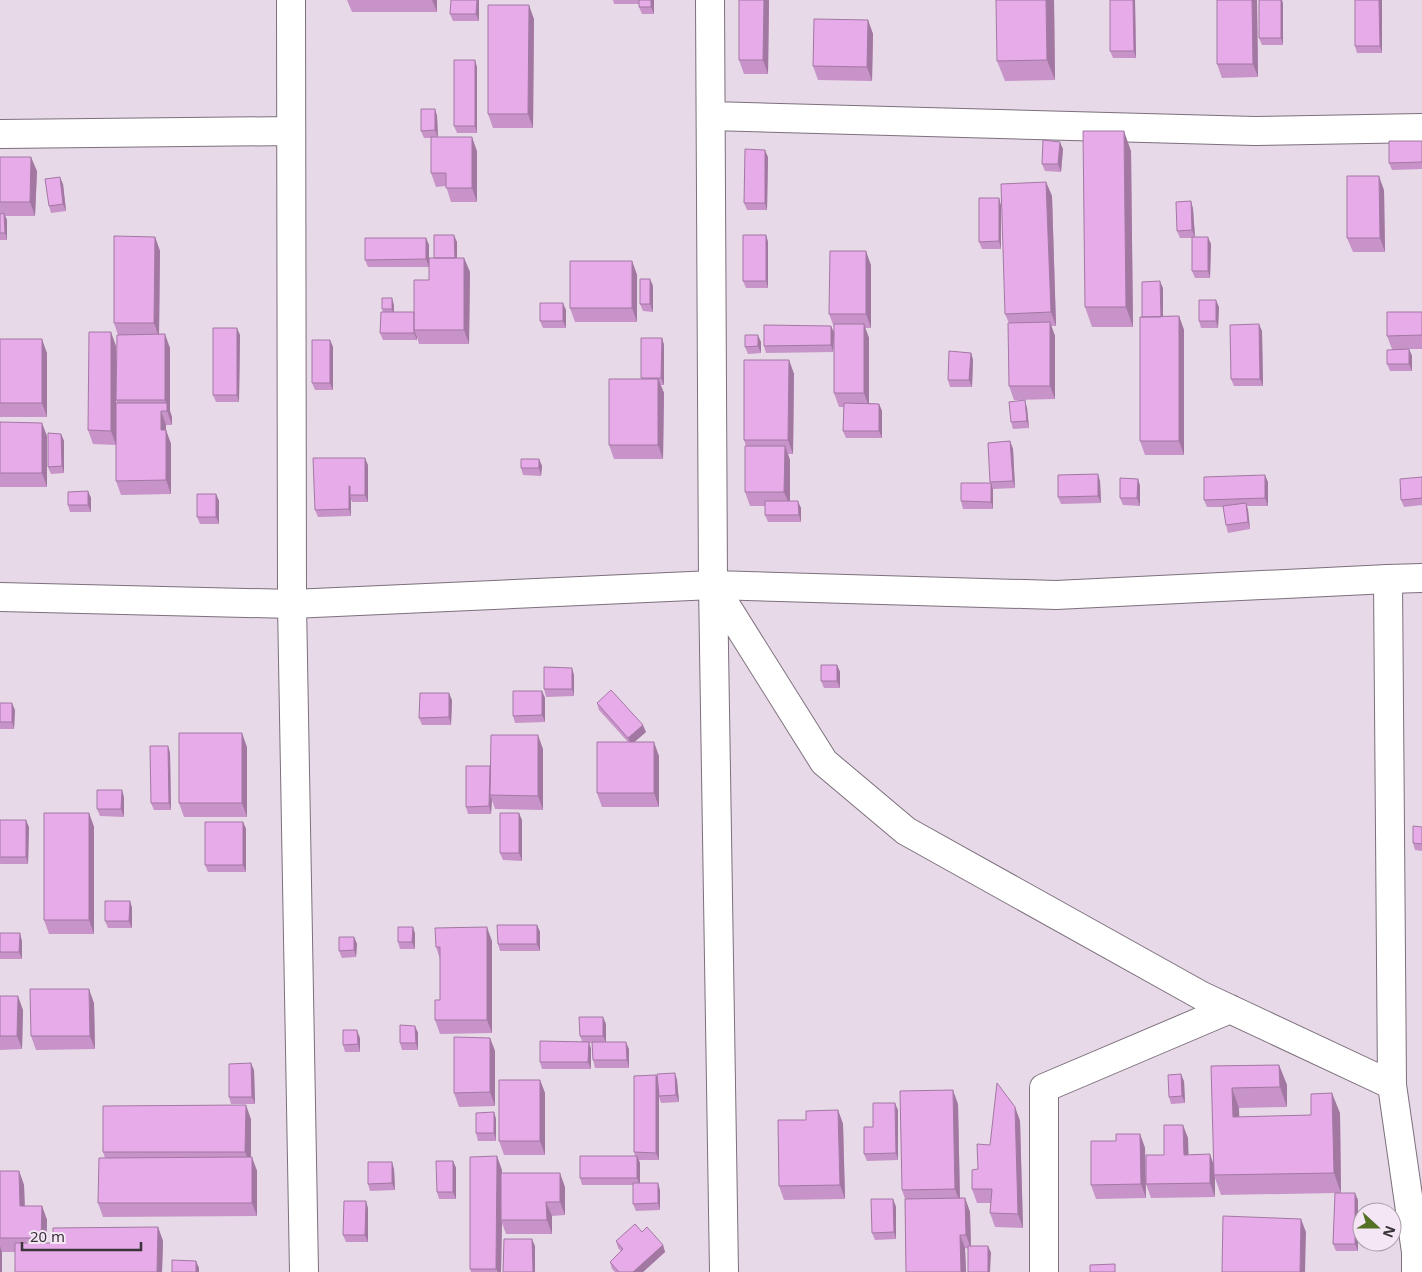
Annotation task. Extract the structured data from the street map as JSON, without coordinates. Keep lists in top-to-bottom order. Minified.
{"scale_bar":"20 m","north":"right"}
